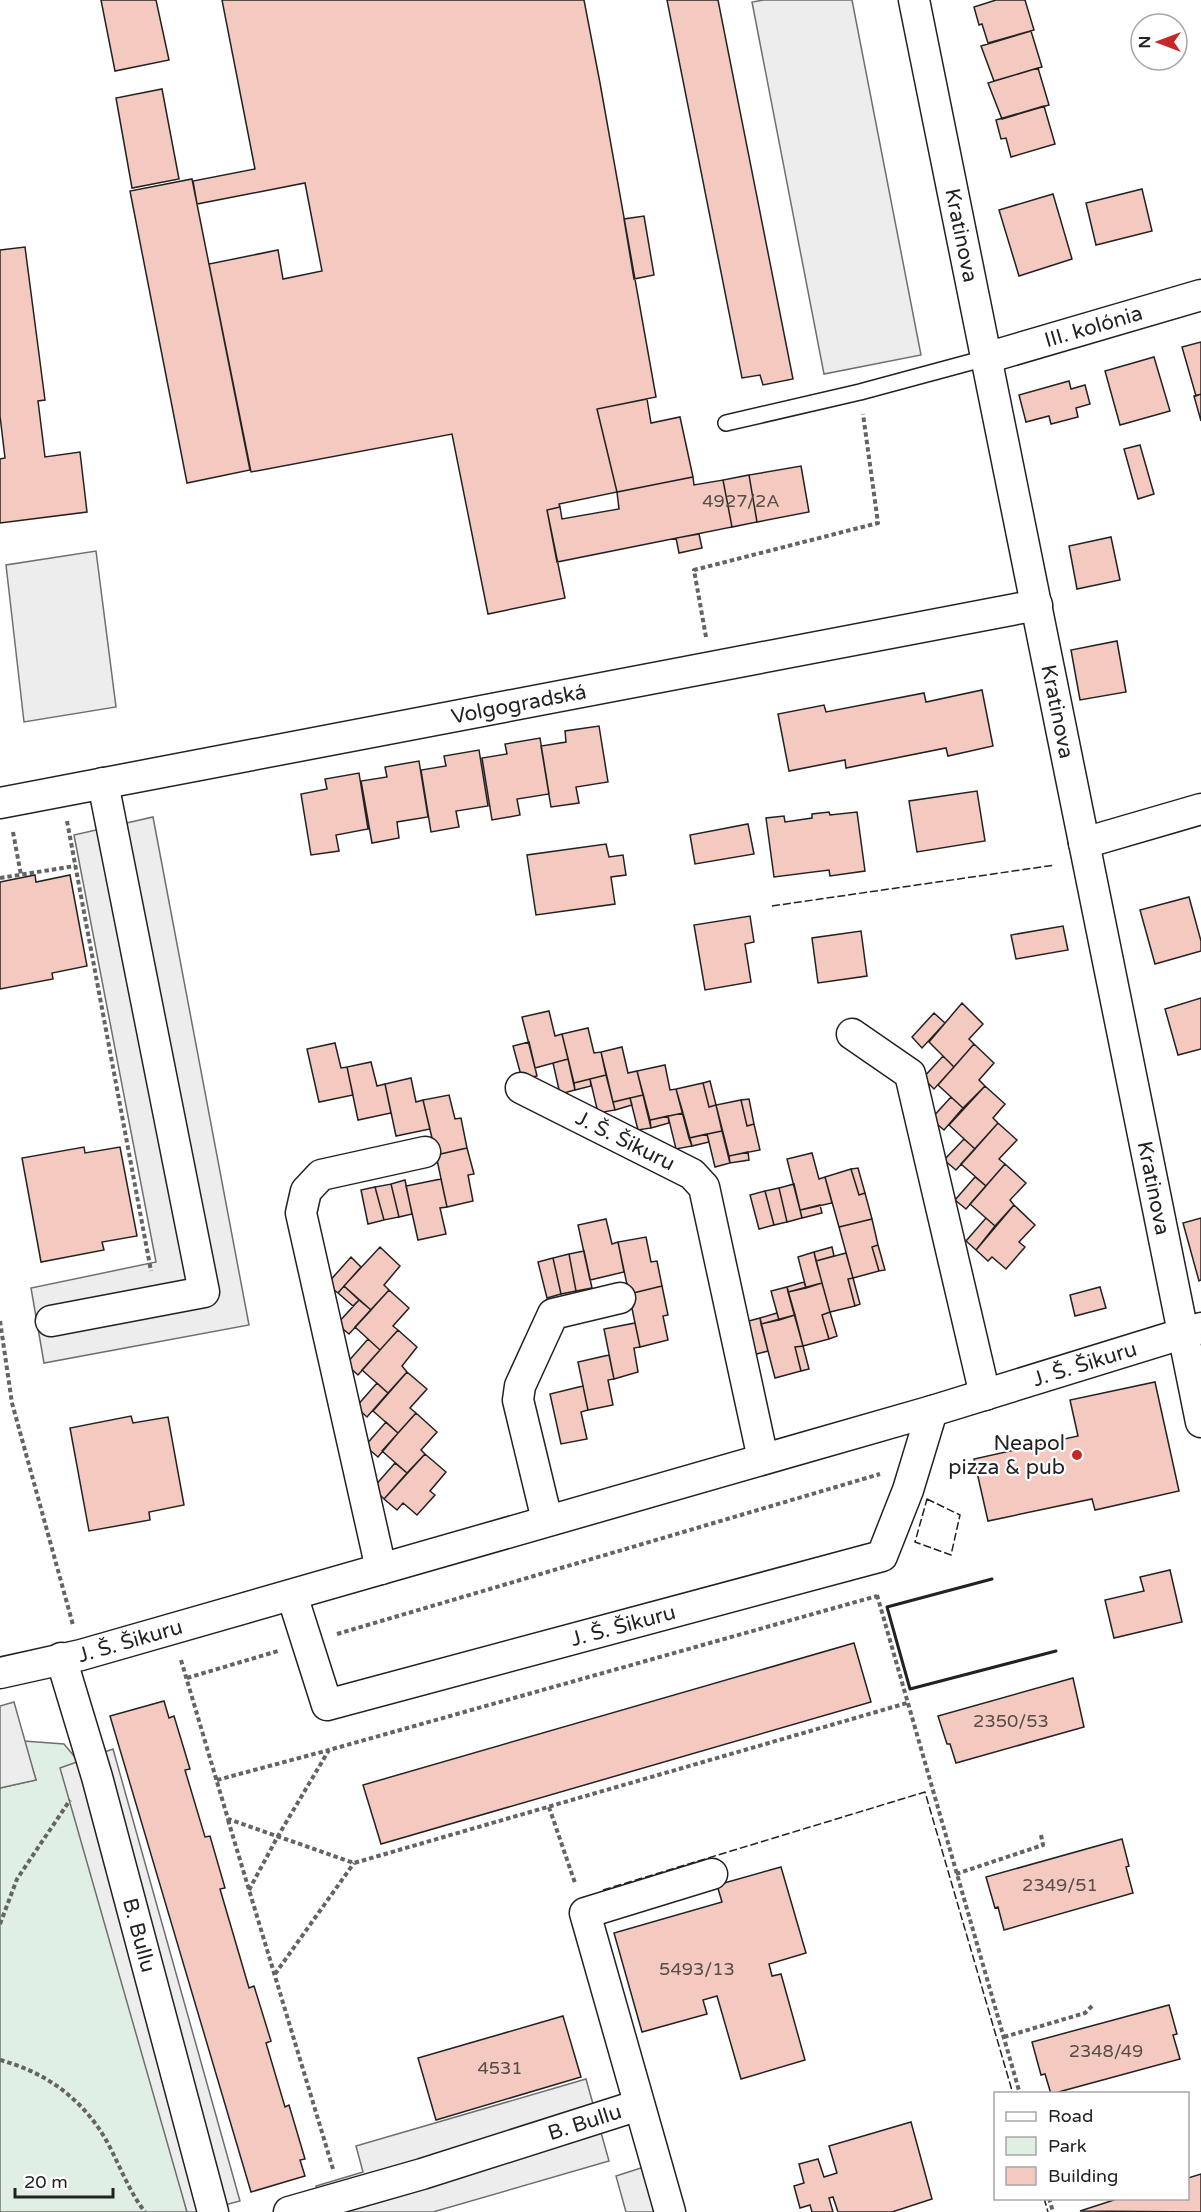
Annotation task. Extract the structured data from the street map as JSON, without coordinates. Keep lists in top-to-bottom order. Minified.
{"streets":{"street":["Kratinova","III. kolónia","Volgogradská","J. Š. Šikuru","B. Bullu"]},"crossings":[["Kratinova","III. kolónia"],["Kratinova","Volgogradská"],["Kratinova","J. Š. Šikuru"],["J. Š. Šikuru","B. Bullu"]],"places":["Neapol pizza & pub"],"house_numbers":["4927/2A","2350/53","2349/51","5493/13","2348/49","4531"],"legend":["Road","Park","Building"],"scale_bar":"20 m","north":"left"}
